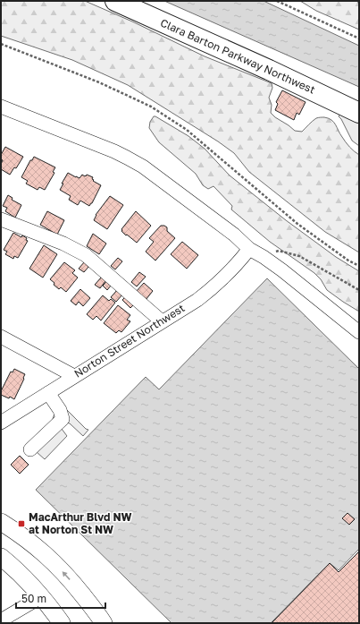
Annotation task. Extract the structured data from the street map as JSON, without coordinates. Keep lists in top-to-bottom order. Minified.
{"streets":{"highway":["Clara Barton Parkway Northwest"],"street":["Norton Street Northwest"]},"places":{"transit":["MacArthur Blvd NW at Norton St NW"]},"scale_bar":"50 m"}
